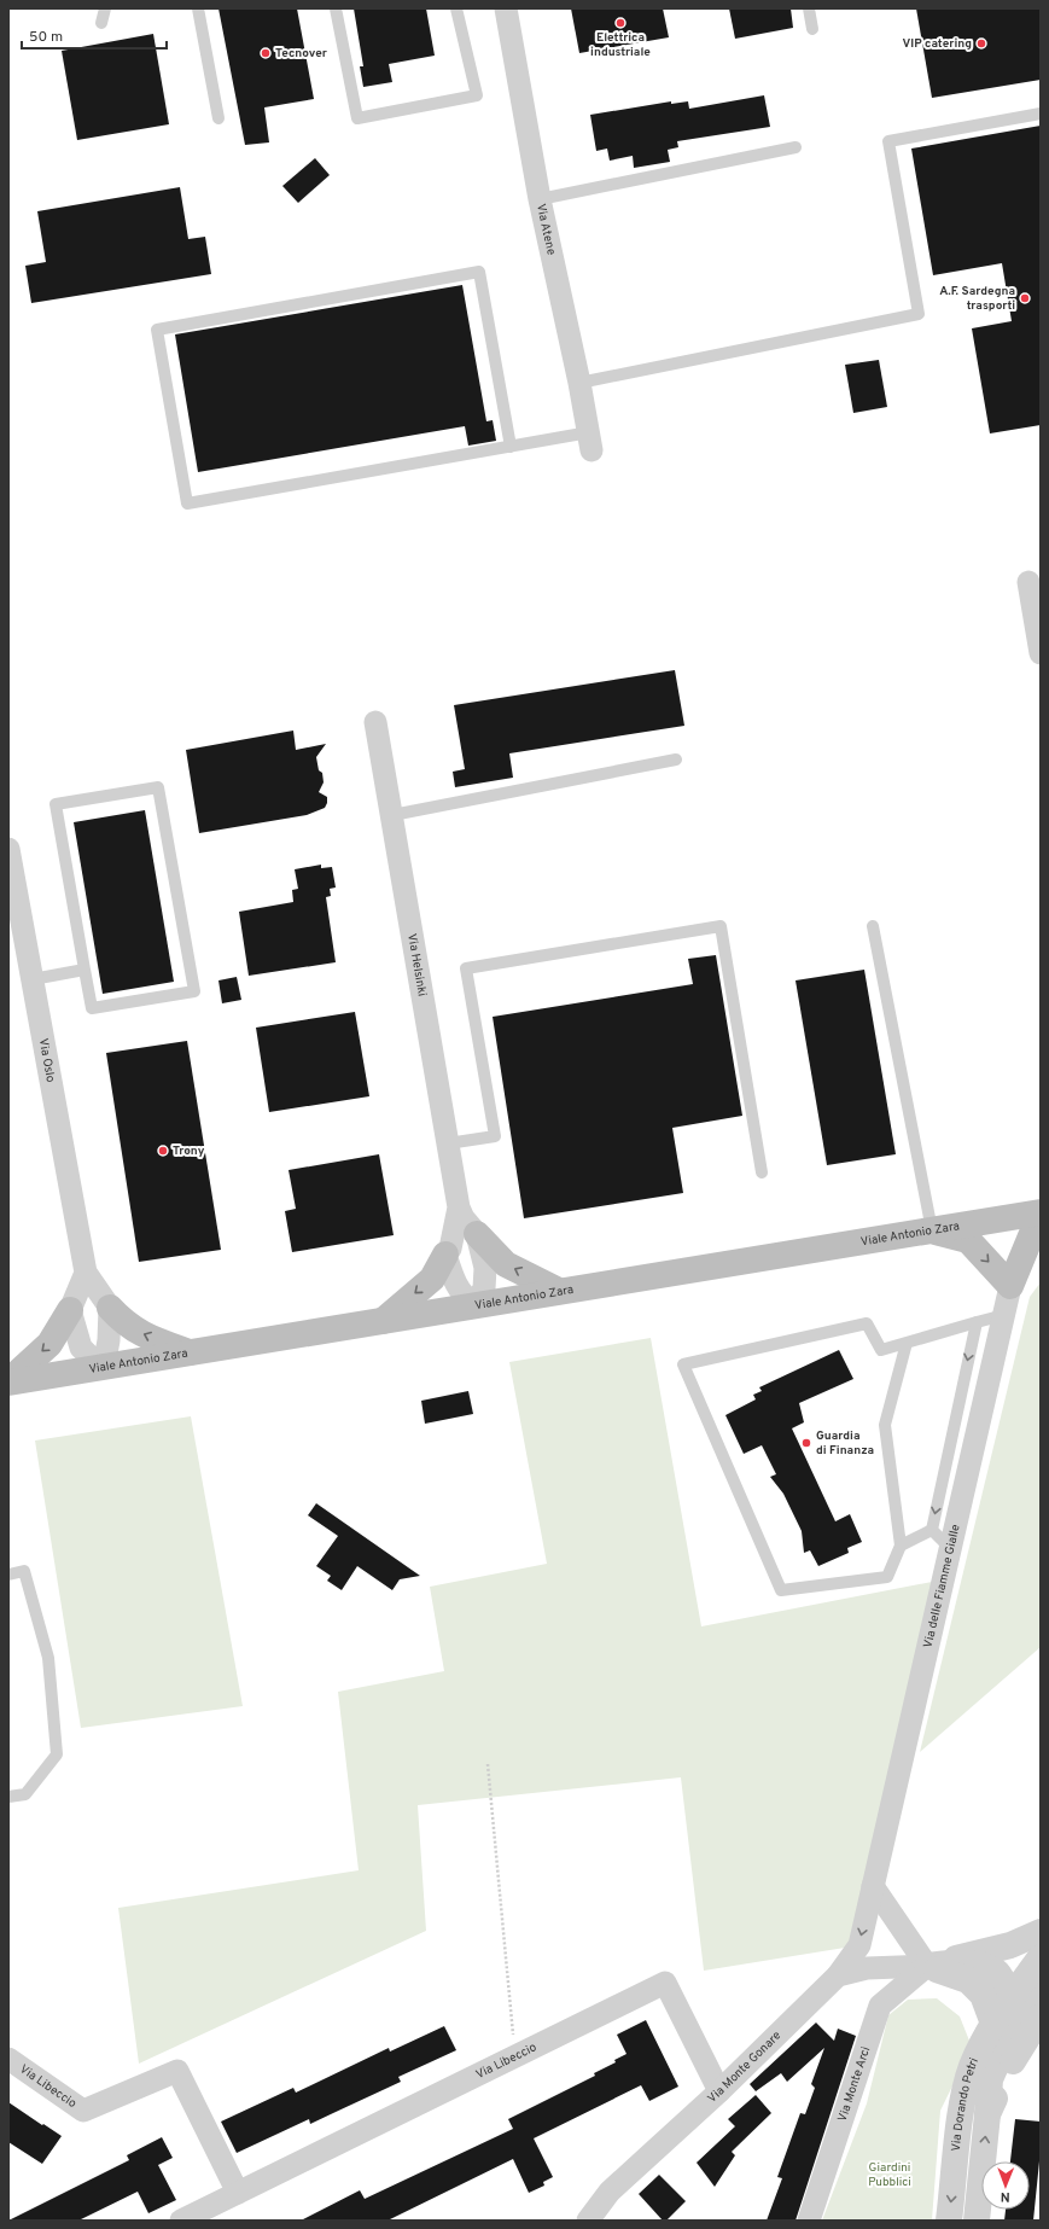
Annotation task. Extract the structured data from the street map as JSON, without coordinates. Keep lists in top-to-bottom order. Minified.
{"streets":{"main road":["Viale Antonio Zara"],"street":["Via Atene","Via Helsinki","Via Oslo","Via delle Fiamme Gialle","Via Libeccio","Via Monte Gonare","Via Monte Arci","Via Dorando Petri"]},"crossings":[["Via Helsinki","Viale Antonio Zara"],["Via delle Fiamme Gialle","Via Monte Gonare"],["Via Libeccio","Via Monte Gonare"]],"parks":["Giardini Pubblici"],"places":["Elettrica industriale","VIP catering","Tecnover","A.F. Sardegna trasporti","Trony","Guardia di Finanza"],"scale_bar":"50 m","north":"bottom"}
